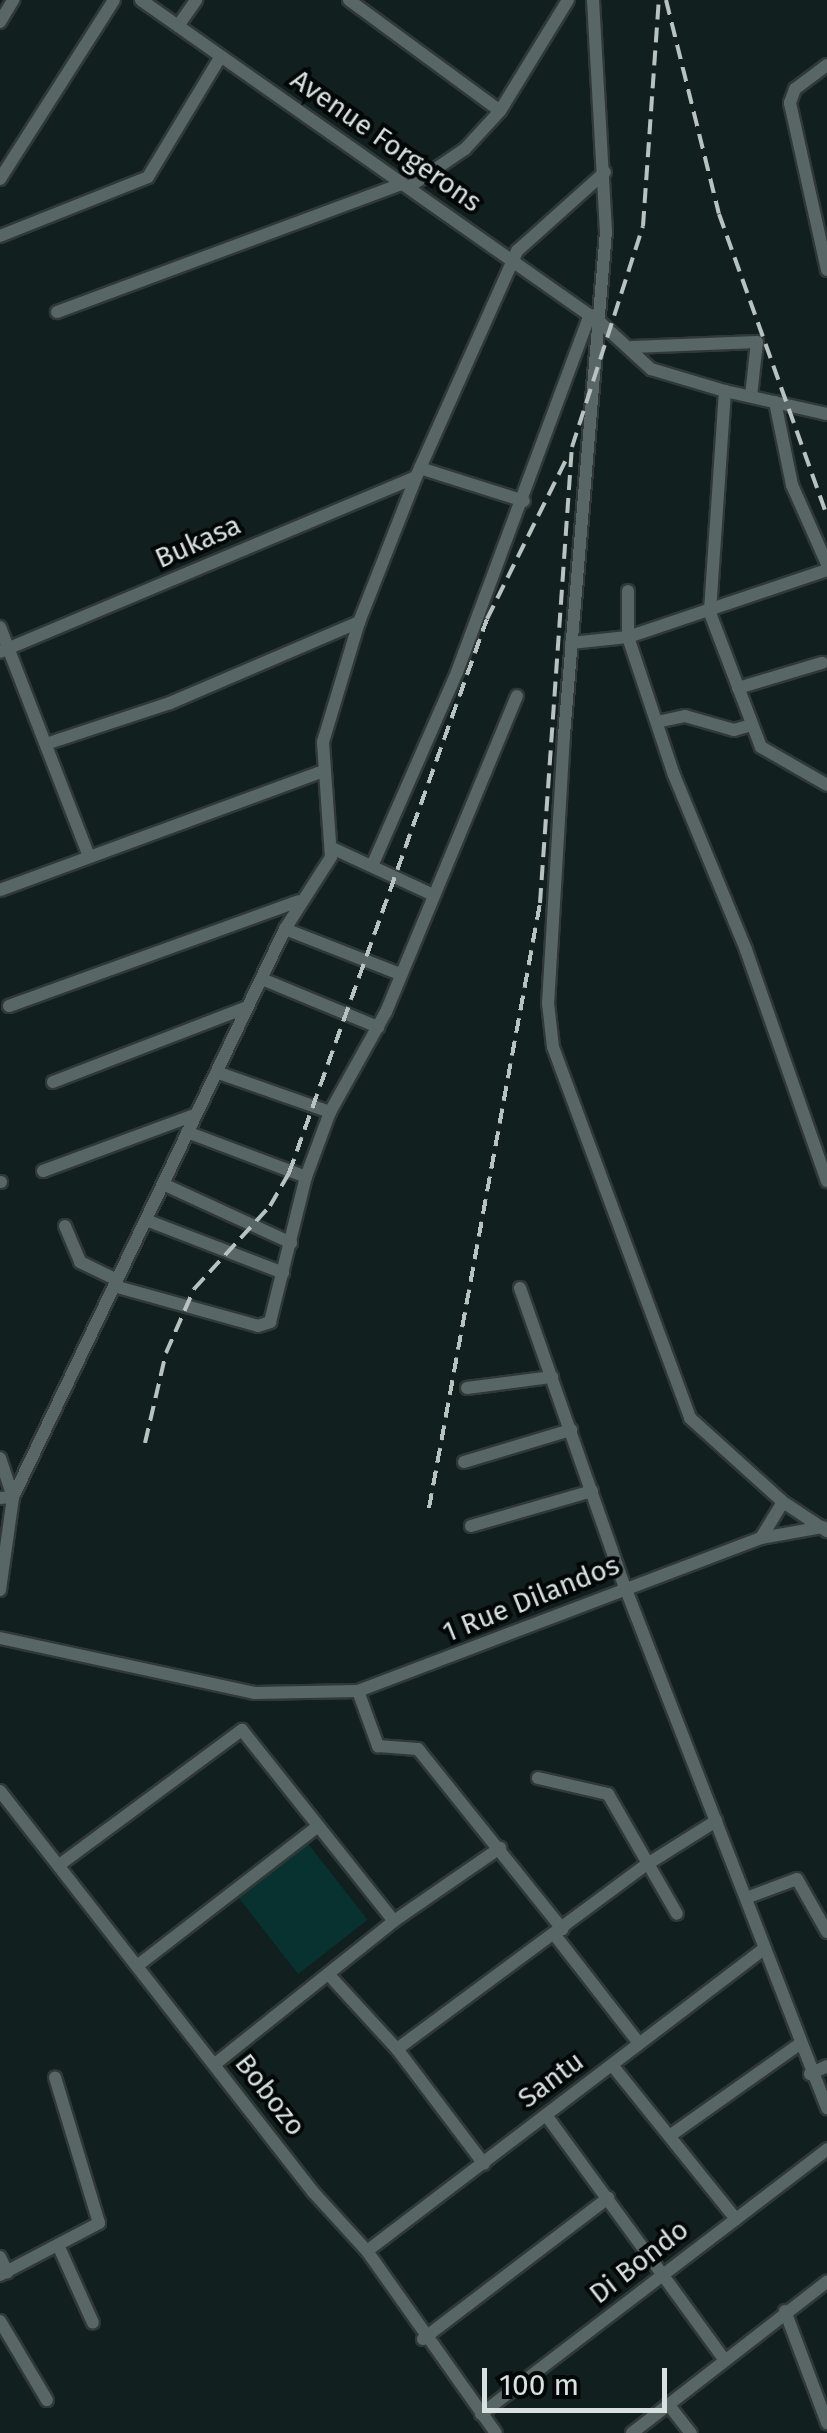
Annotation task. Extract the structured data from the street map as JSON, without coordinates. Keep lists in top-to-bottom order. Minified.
{"streets":{"street":["Avenue Forgerons","Bukasa","1 Rue Dilandos","Santu","Bobozo","Di Bondo"]},"crossings":[["Santu","Bobozo"],["Bobozo","Di Bondo"]],"scale_bar":"100 m"}
